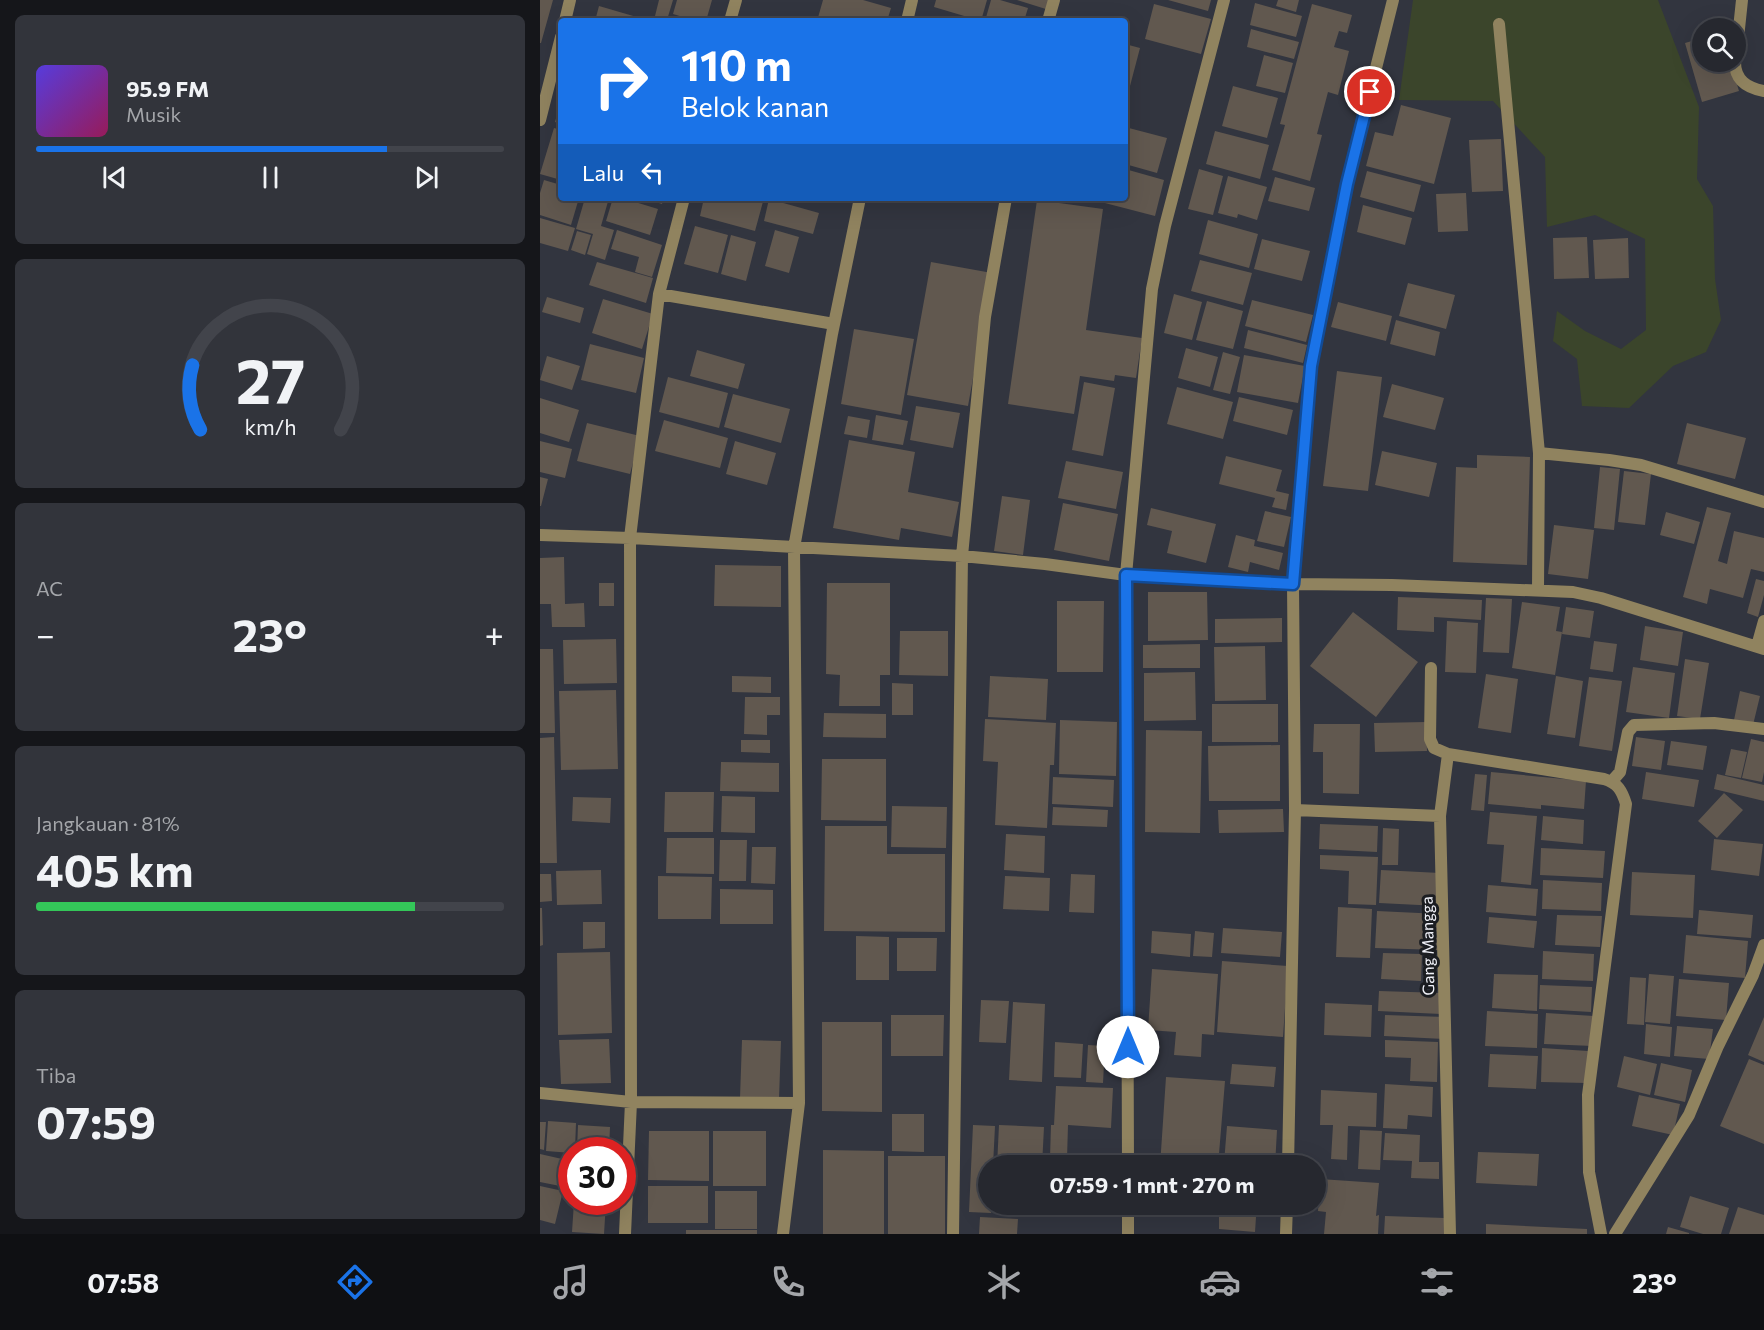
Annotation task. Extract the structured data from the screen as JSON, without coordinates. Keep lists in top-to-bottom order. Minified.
{"streets":{"street":["Gang Mangga"]},"page":{"turn":["110 m","Belok kanan"],"song":["95.9 FM","Musik"],"then":"Lalu","tile":["AC",["Jangkauan · 81%","405 km"],["Tiba","07:59"]],"heat":["−","23°","+"],"limit":"30","trip":"07:59 · 1 mnt · 270 m","tabs":["07:58","23°"],"gauge":["27","km/h"]}}
